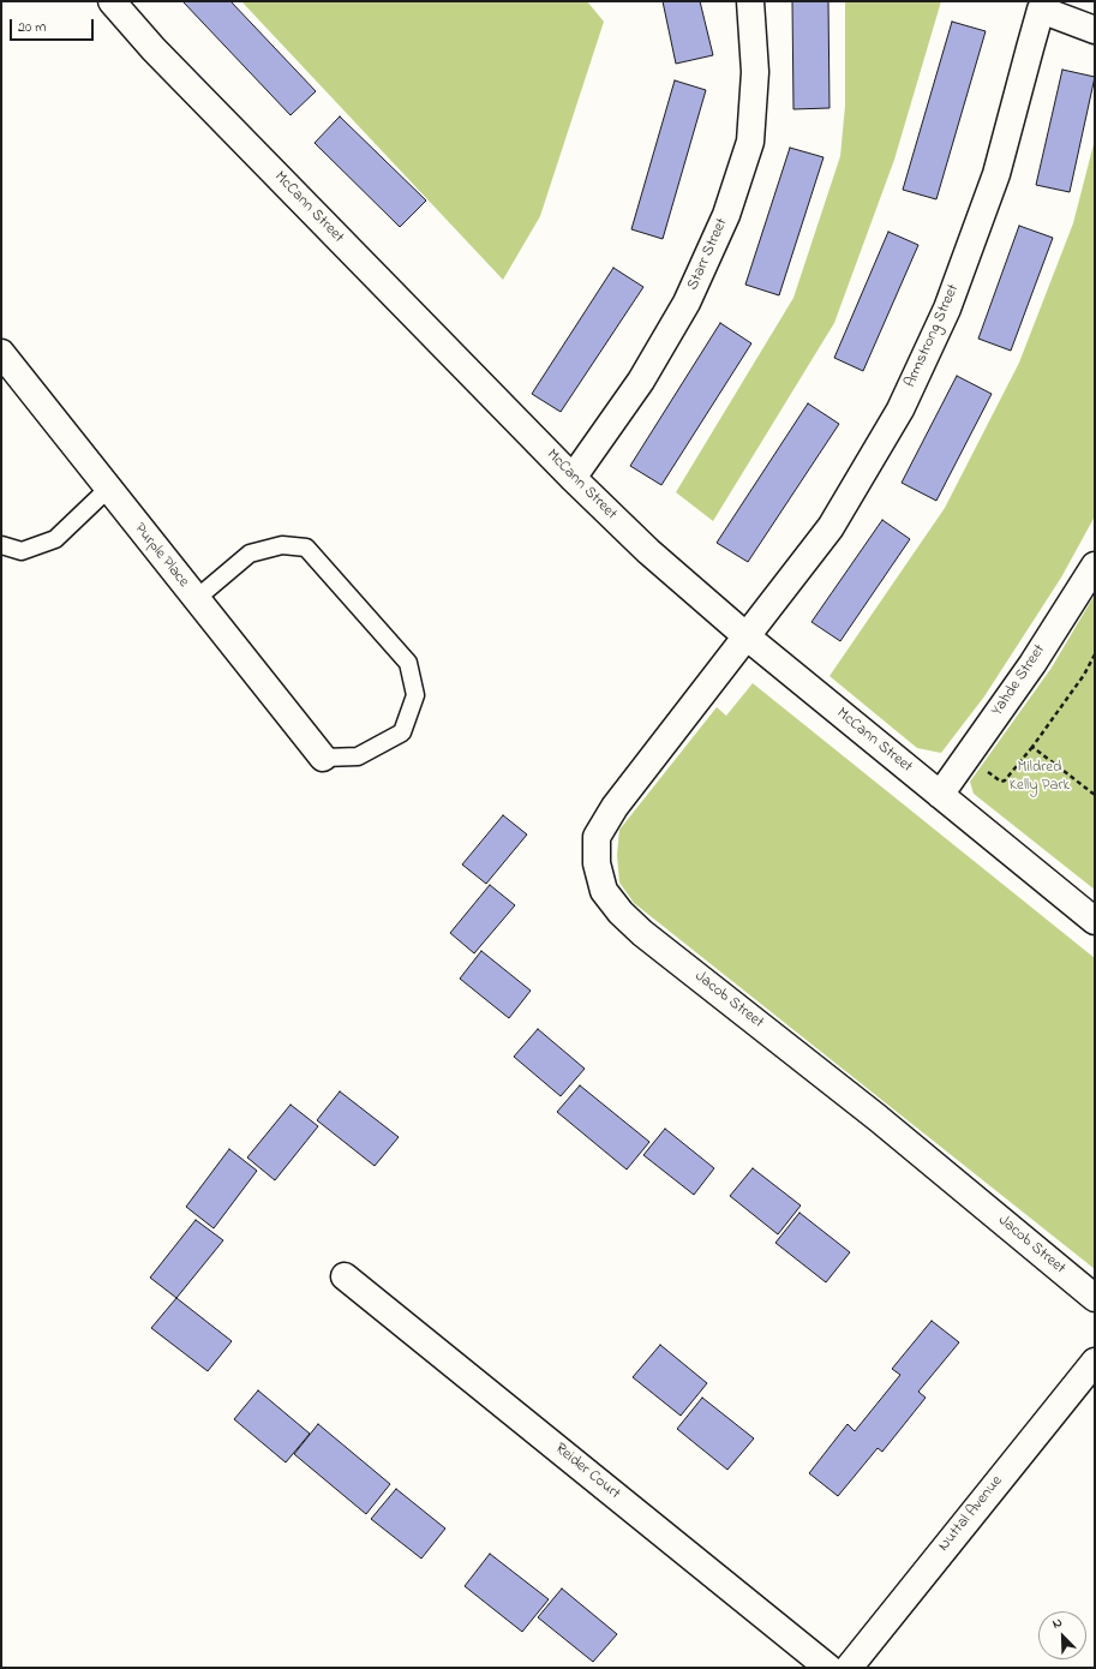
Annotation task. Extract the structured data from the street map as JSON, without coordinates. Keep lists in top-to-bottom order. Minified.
{"streets":{"street":["McCann Street","Starr Street","Armstrong Street","Purple Place","Yahde Street","Jacob Street","Reider Court","Nuttal Avenue"]},"crossings":[["McCann Street","Starr Street"],["McCann Street","Armstrong Street"],["McCann Street","Yahde Street"],["McCann Street","Jacob Street"],["Armstrong Street","Jacob Street"]],"parks":["Mildred Kelly Park"],"scale_bar":"20 m","north":"top left"}
